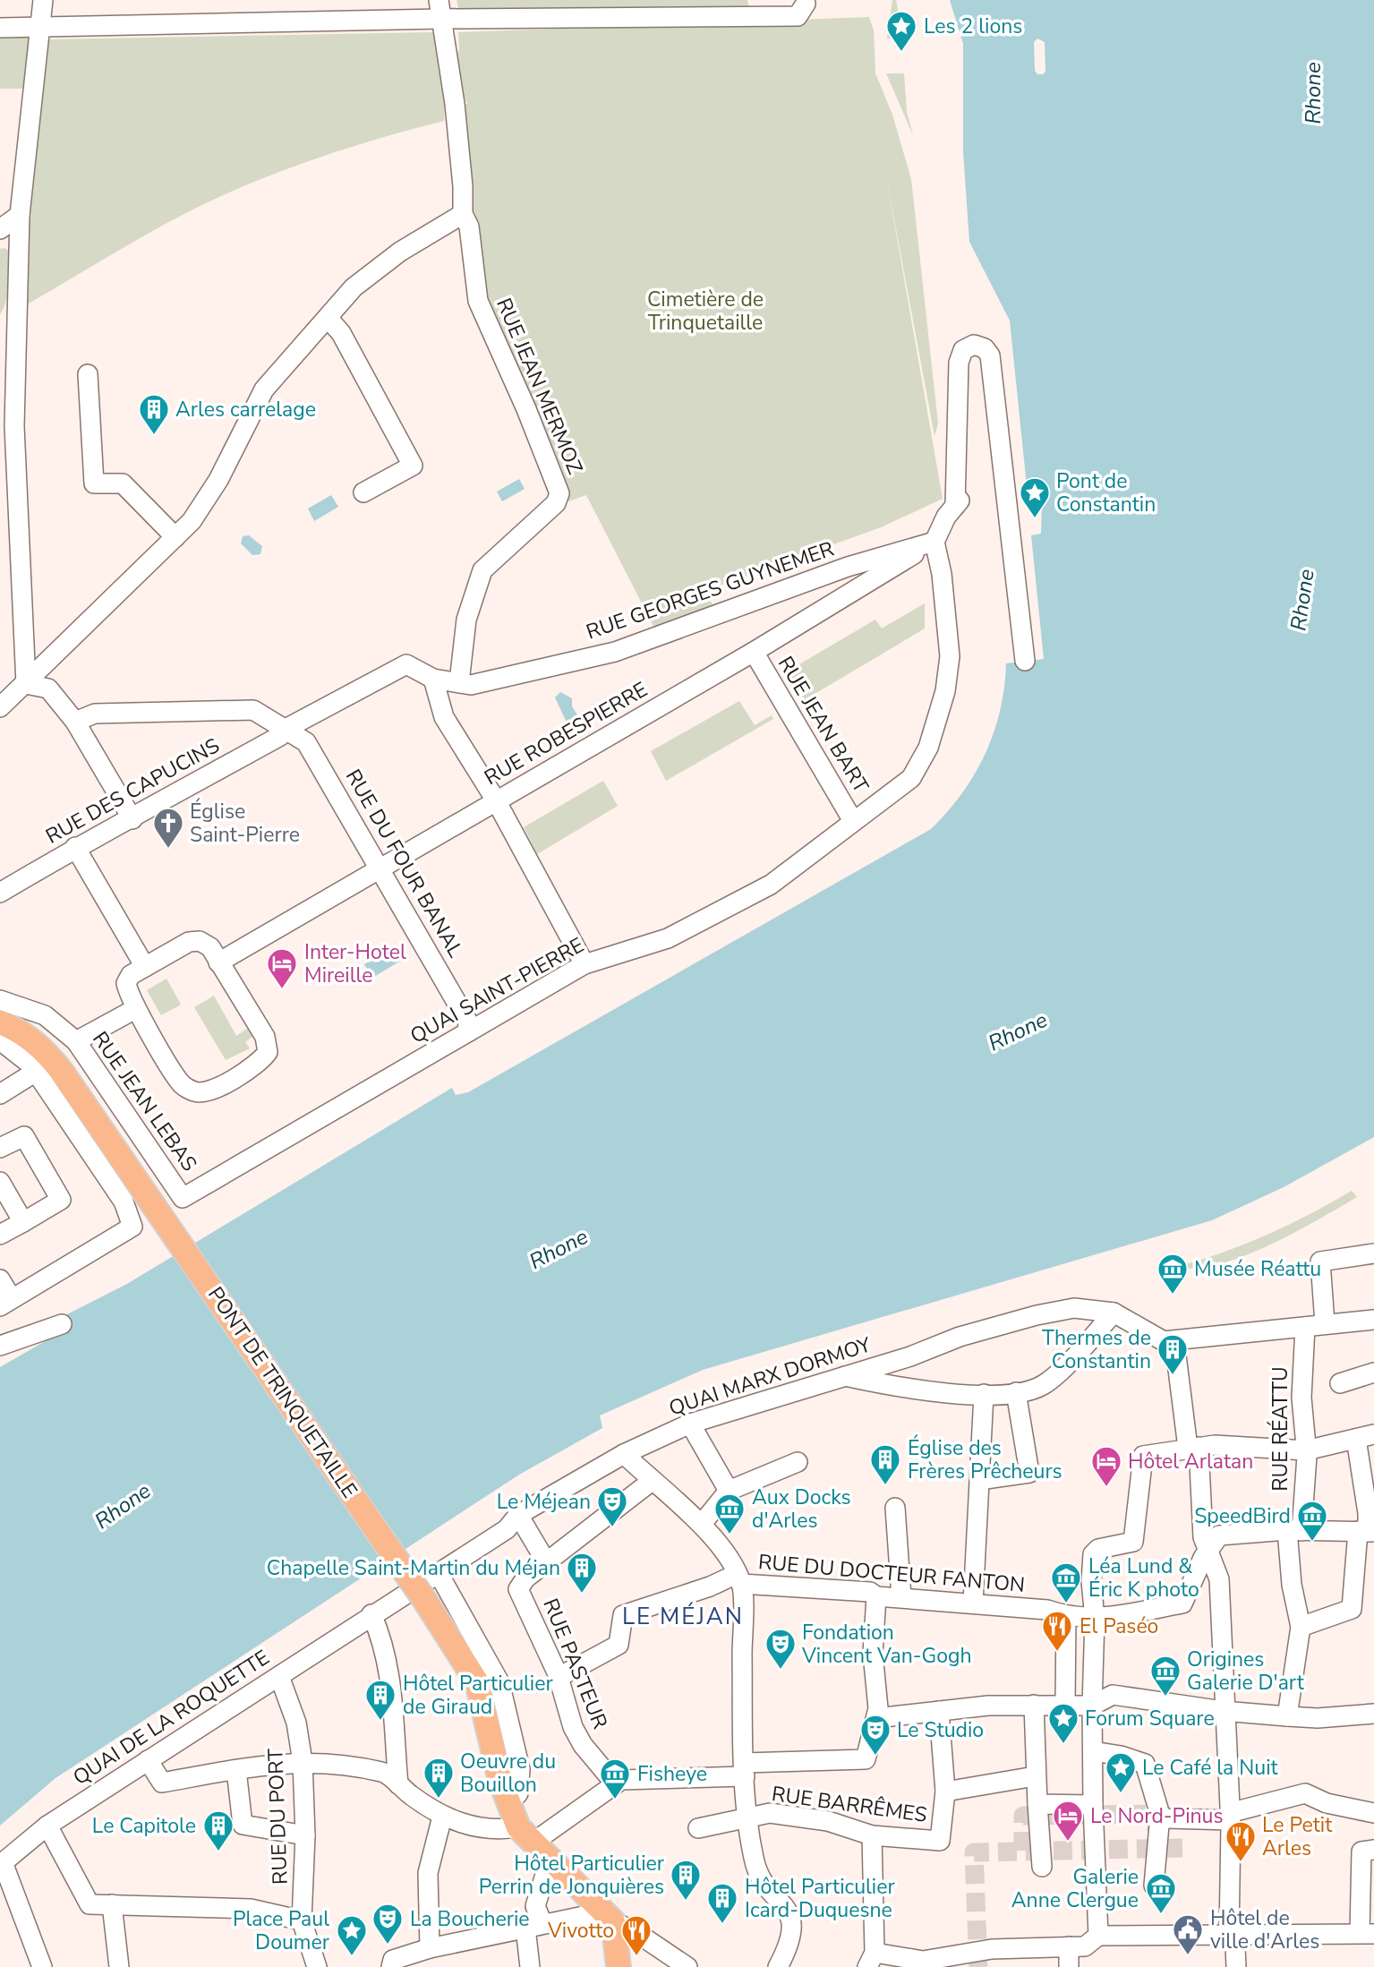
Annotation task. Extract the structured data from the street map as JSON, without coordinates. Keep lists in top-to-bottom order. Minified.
{"streets":{"main road":["PONT DE TRINQUETAILLE"],"street":["RUE JEAN MERMOZ","RUE GEORGES GUYNEMER","RUE JEAN BART","RUE ROBESPIERRE","RUE DES CAPUCINS","RUE DU FOUR BANAL","QUAI SAINT-PIERRE","RUE JEAN LEBAS","QUAI MARX DORMOY","RUE RÉATTU","RUE DU DOCTEUR FANTON","RUE PASTEUR","QUAI DE LA ROQUETTE","RUE BARRÊMES","RUE DU PORT"]},"crossings":[["RUE JEAN MERMOZ","RUE GEORGES GUYNEMER"],["RUE GEORGES GUYNEMER","RUE ROBESPIERRE"],["RUE GEORGES GUYNEMER","RUE DES CAPUCINS"],["RUE GEORGES GUYNEMER","RUE DU FOUR BANAL"],["RUE GEORGES GUYNEMER","QUAI SAINT-PIERRE"],["RUE JEAN BART","RUE ROBESPIERRE"],["RUE JEAN BART","QUAI SAINT-PIERRE"],["RUE ROBESPIERRE","RUE DU FOUR BANAL"],["RUE ROBESPIERRE","QUAI SAINT-PIERRE"],["RUE DES CAPUCINS","RUE DU FOUR BANAL"],["RUE DU FOUR BANAL","QUAI SAINT-PIERRE"],["QUAI SAINT-PIERRE","RUE JEAN LEBAS"],["QUAI MARX DORMOY","QUAI DE LA ROQUETTE"],["QUAI DE LA ROQUETTE","RUE DU PORT"]],"districts":["LE MÉJAN"],"water":["Rhone"],"parks":["Cimetière de Trinquetaille"],"places":{"place":["Les 2 lions","Pont de Constantin","Forum Square","Le Café la Nuit","Place Paul Doumer"],"building":["Arles carrelage","Thermes de Constantin","Église des Frères Prêcheurs","Chapelle Saint-Martin du Méjan","Hôtel Particulier de Giraud","Oeuvre du Bouillon","Le Capitole","Hôtel Particulier Perrin de Jonquières","Hôtel Particulier Icard-Duquesne"],"church":["Église Saint-Pierre"],"hotel":["Inter-Hotel Mireille","Hôtel Arlatan","Le Nord-Pinus"],"museum":["Musée Réattu","Aux Docks d'Arles","SpeedBird","Léa Lund & Éric K photo","Origines Galerie D'art","Fisheye","Galerie Anne Clergue"],"theatre":["Le Méjean","Fondation Vincent Van-Gogh","Le Studio","La Boucherie"],"restaurant":["El Paséo","Le Petit Arles","Vivotto"],"public building":["Hôtel de ville d'Arles"]}}
